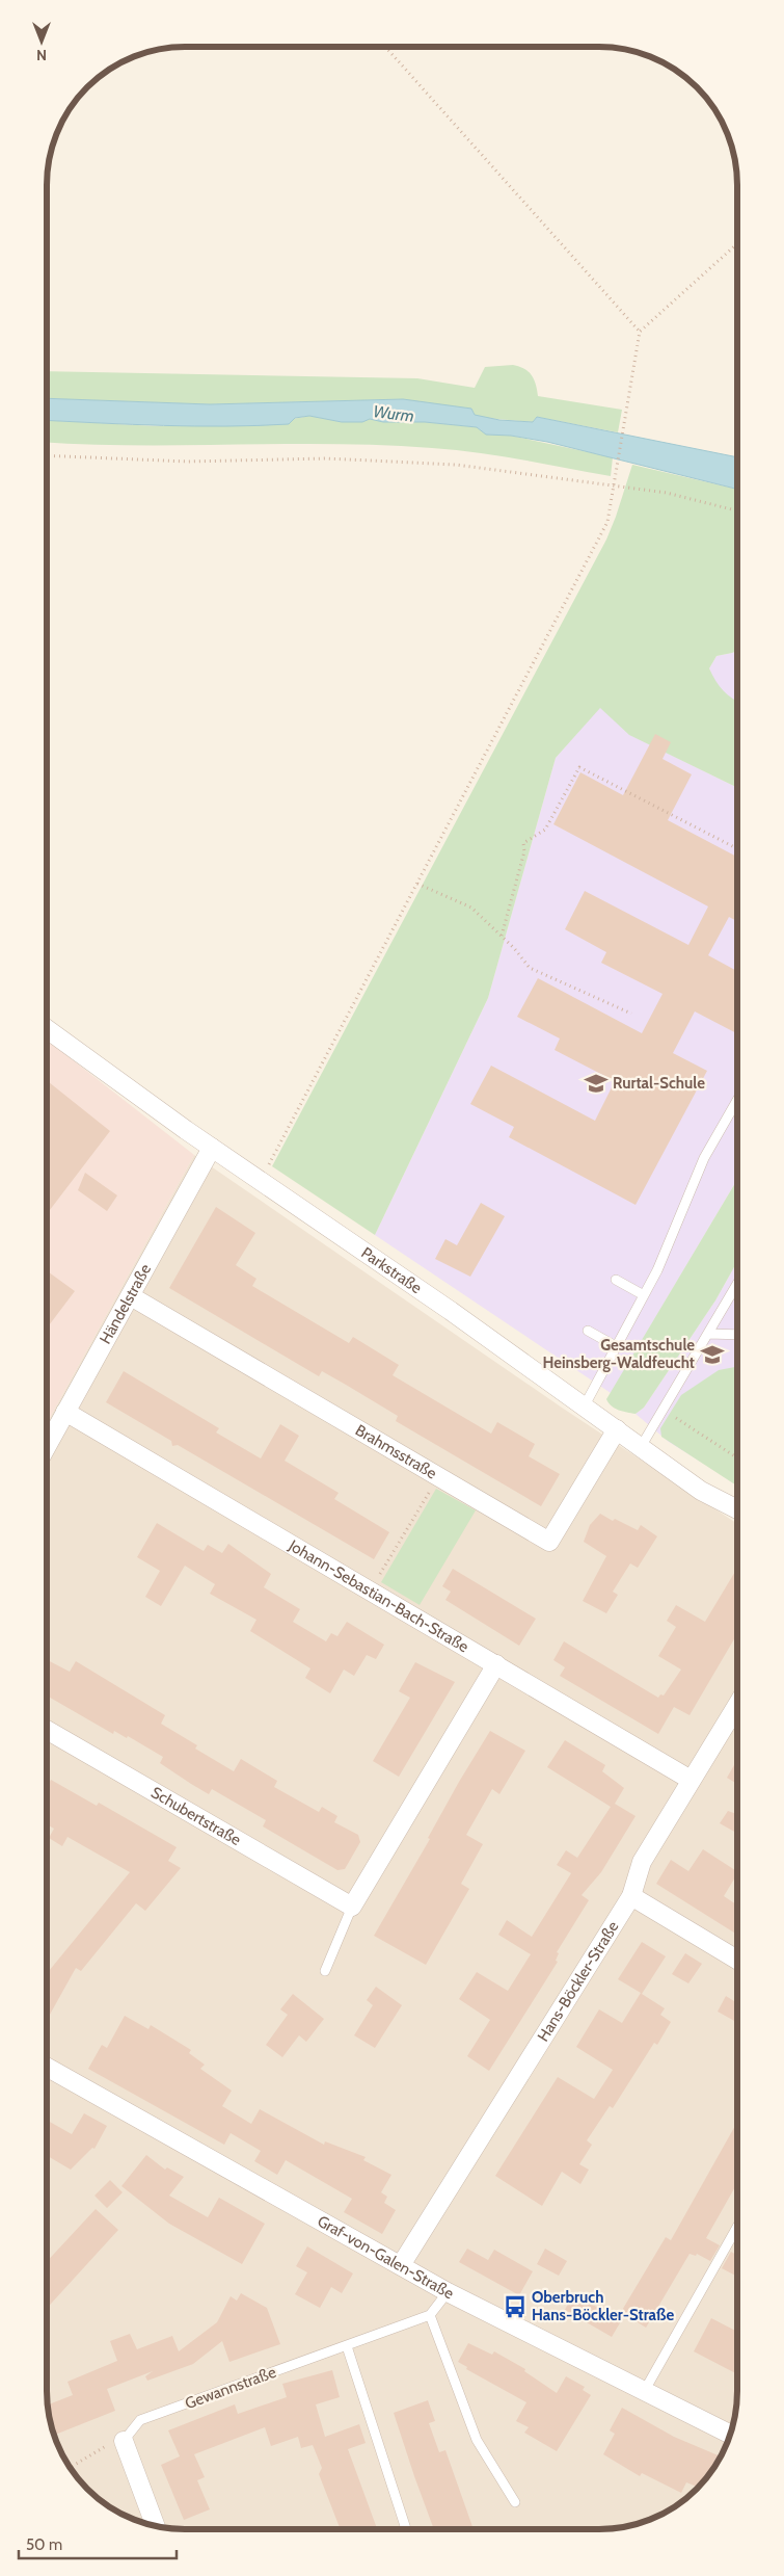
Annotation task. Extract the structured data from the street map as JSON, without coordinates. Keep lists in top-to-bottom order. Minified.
{"streets":{"street":["Parkstraße","Händelstraße","Brahmsstraße","Johann-Sebastian-Bach-Straße","Schubertstraße","Hans-Böckler-Straße","Graf-von-Galen-Straße"],"lane":["Gewannstraße"]},"crossings":[["Parkstraße","Händelstraße"],["Parkstraße","Brahmsstraße"],["Händelstraße","Brahmsstraße"],["Händelstraße","Johann-Sebastian-Bach-Straße"],["Johann-Sebastian-Bach-Straße","Hans-Böckler-Straße"],["Hans-Böckler-Straße","Graf-von-Galen-Straße"]],"water":["Wurm"],"places":{"school or university":["Rurtal-Schule","Gesamtschule Heinsberg-Waldfeucht"],"bus stop":["Oberbruch Hans-Böckler-Straße"]},"scale_bar":"50 m","north":"bottom"}
